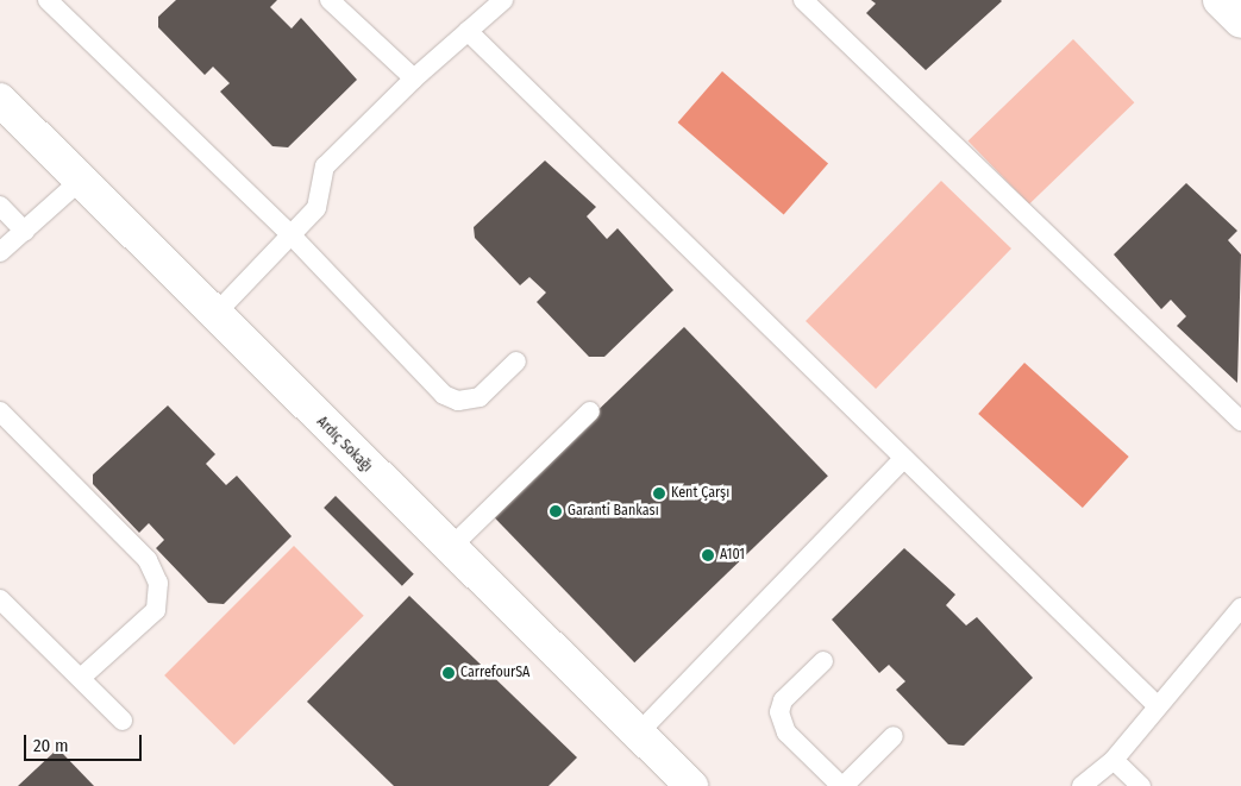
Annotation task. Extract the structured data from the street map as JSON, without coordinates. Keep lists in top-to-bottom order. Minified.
{"streets":{"street":["Ardıç Sokağı"]},"places":["Kent Çarşı","Garanti Bankası","A101","CarrefourSA"],"scale_bar":"20 m"}
